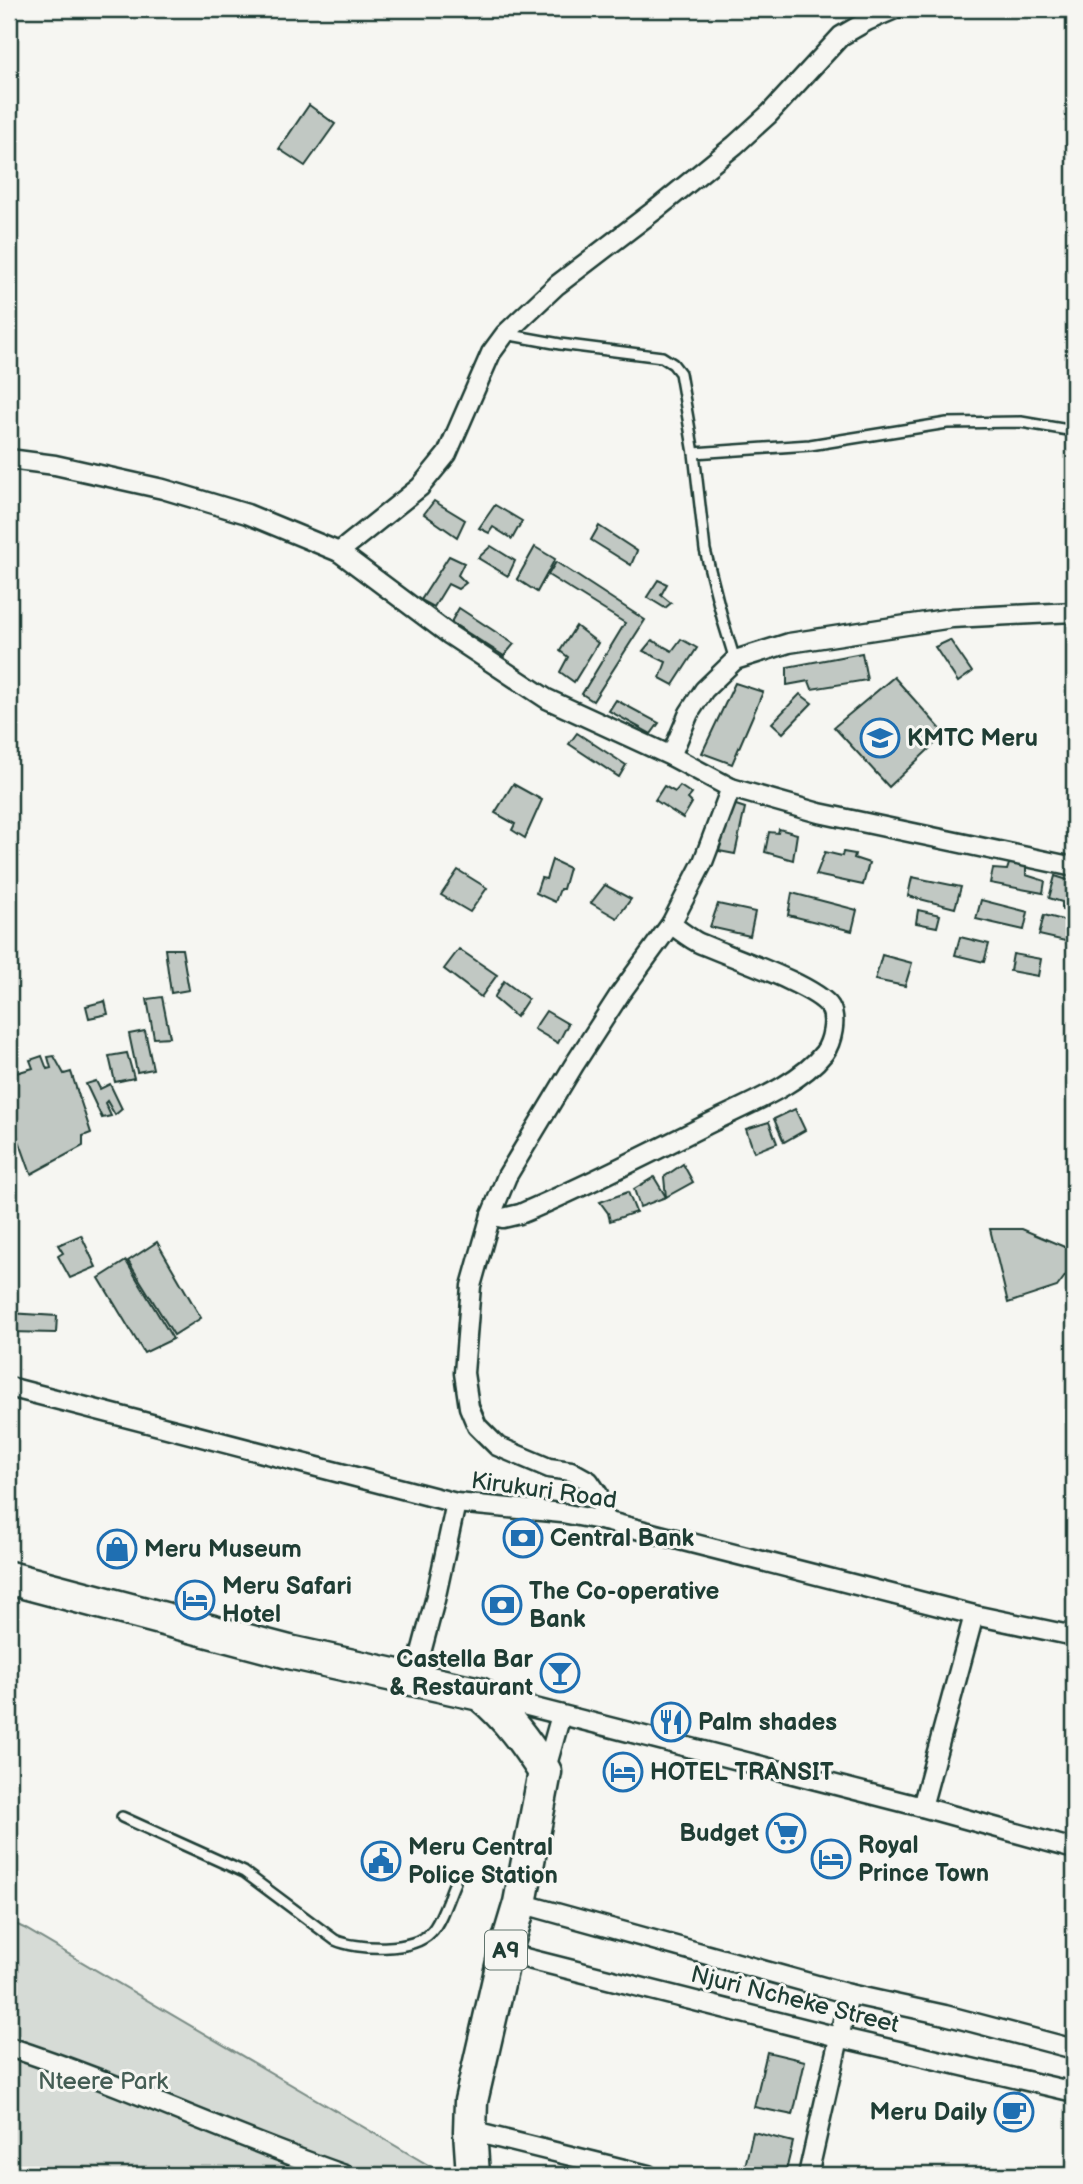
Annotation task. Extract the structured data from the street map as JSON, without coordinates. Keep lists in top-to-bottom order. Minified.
{"streets":{"highway":["A9"],"street":["Kirukuri Road","Njuri Ncheke Street"]},"crossings":[["A9","Njuri Ncheke Street"]],"parks":["Nteere Park"],"places":{"school or university":["KMTC Meru"],"bank":["Central Bank","The Co-operative Bank"],"shop":["Meru Museum"],"hotel":["Meru Safari Hotel","HOTEL TRANSIT","Royal Prince Town"],"bar":["Castella Bar & Restaurant"],"restaurant":["Palm shades"],"supermarket":["Budget"],"public building":["Meru Central Police Station"],"cafe":["Meru Daily"]}}
